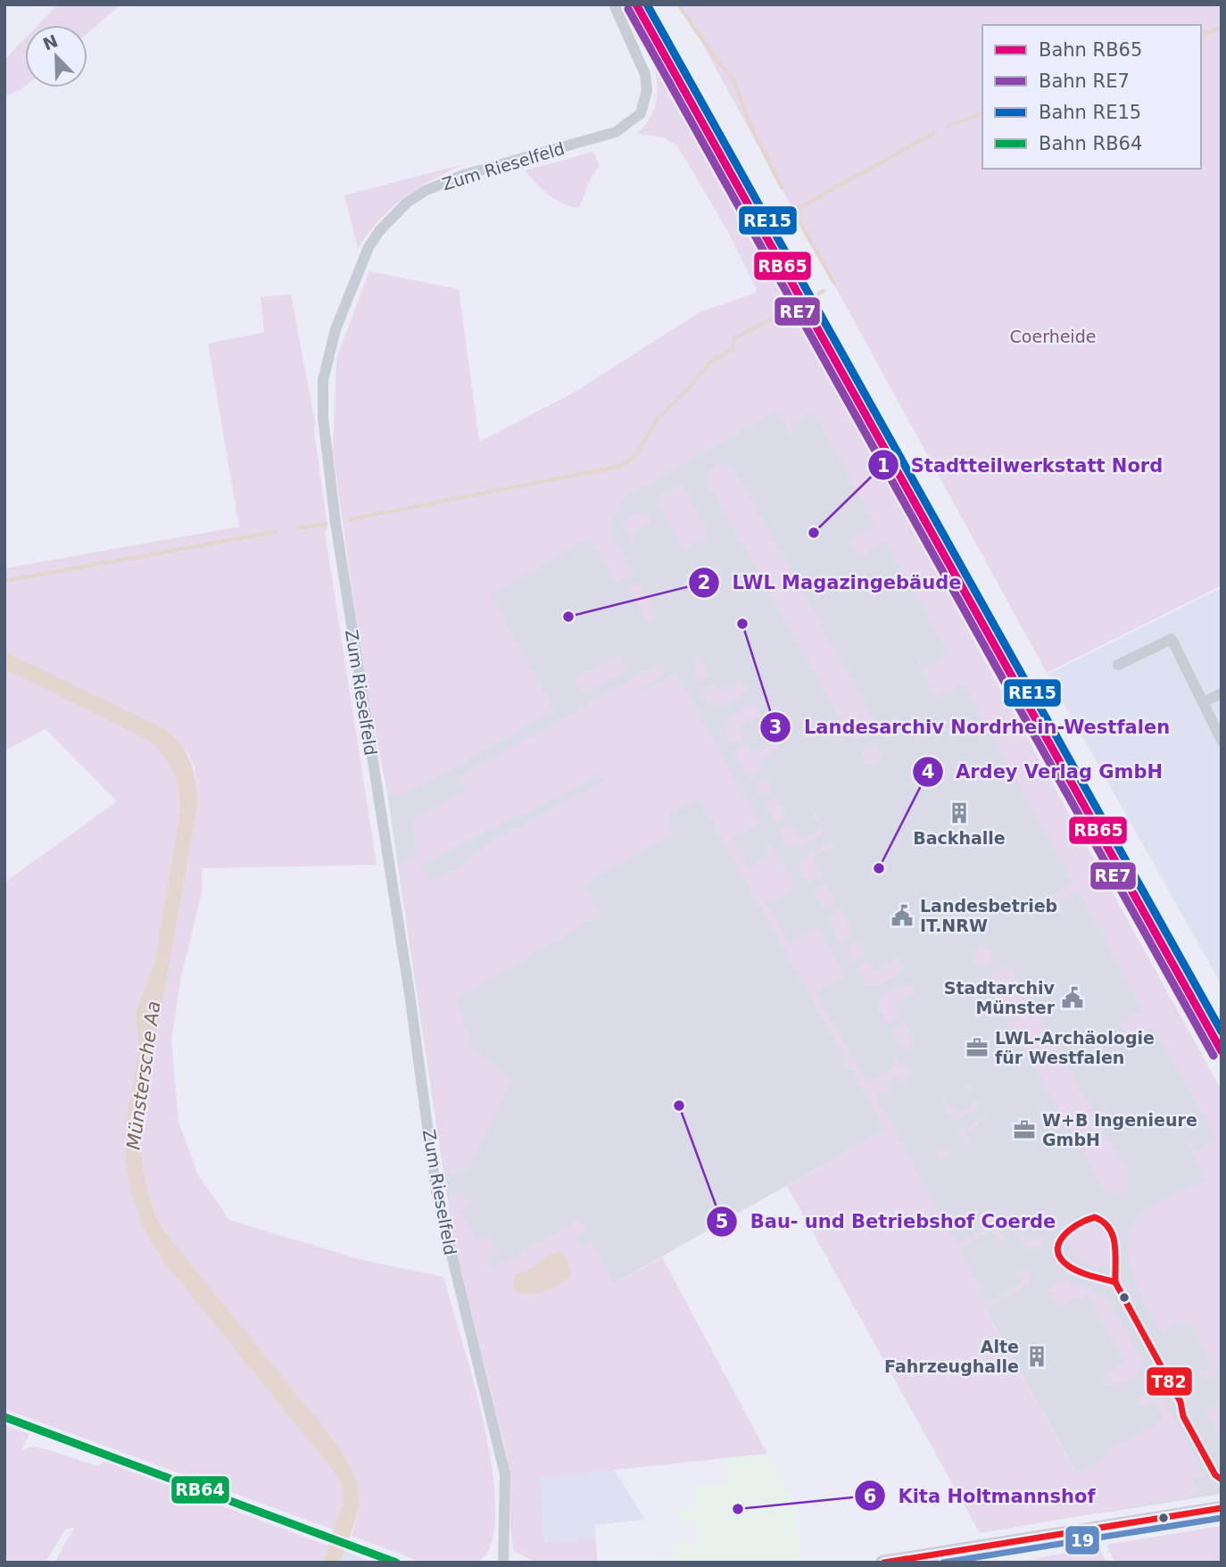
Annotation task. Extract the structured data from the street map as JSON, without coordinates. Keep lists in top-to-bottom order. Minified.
{"streets":{"street":["Zum Rieselfeld"]},"water":["Münstersche Aa"],"parks":["Coerheide"],"places":{"other":["Stadtteilwerkstatt Nord","LWL Magazingebäude","Landesarchiv Nordrhein-Westfalen","Ardey Verlag GmbH","Bau- und Betriebshof Coerde","Kita Holtmannshof"],"building":["Backhalle","Alte Fahrzeughalle"],"public building":["Landesbetrieb IT.NRW","Stadtarchiv Münster"],"office":["LWL-Archäologie für Westfalen","W+B Ingenieure GmbH"]},"lines":["rail line RB65","rail line RE15","rail line RE7","transit line T82","rail line RB64","transit line 19"],"legend":["Bahn RB65","Bahn RE7","Bahn RE15","Bahn RB64"],"north":"top left"}
